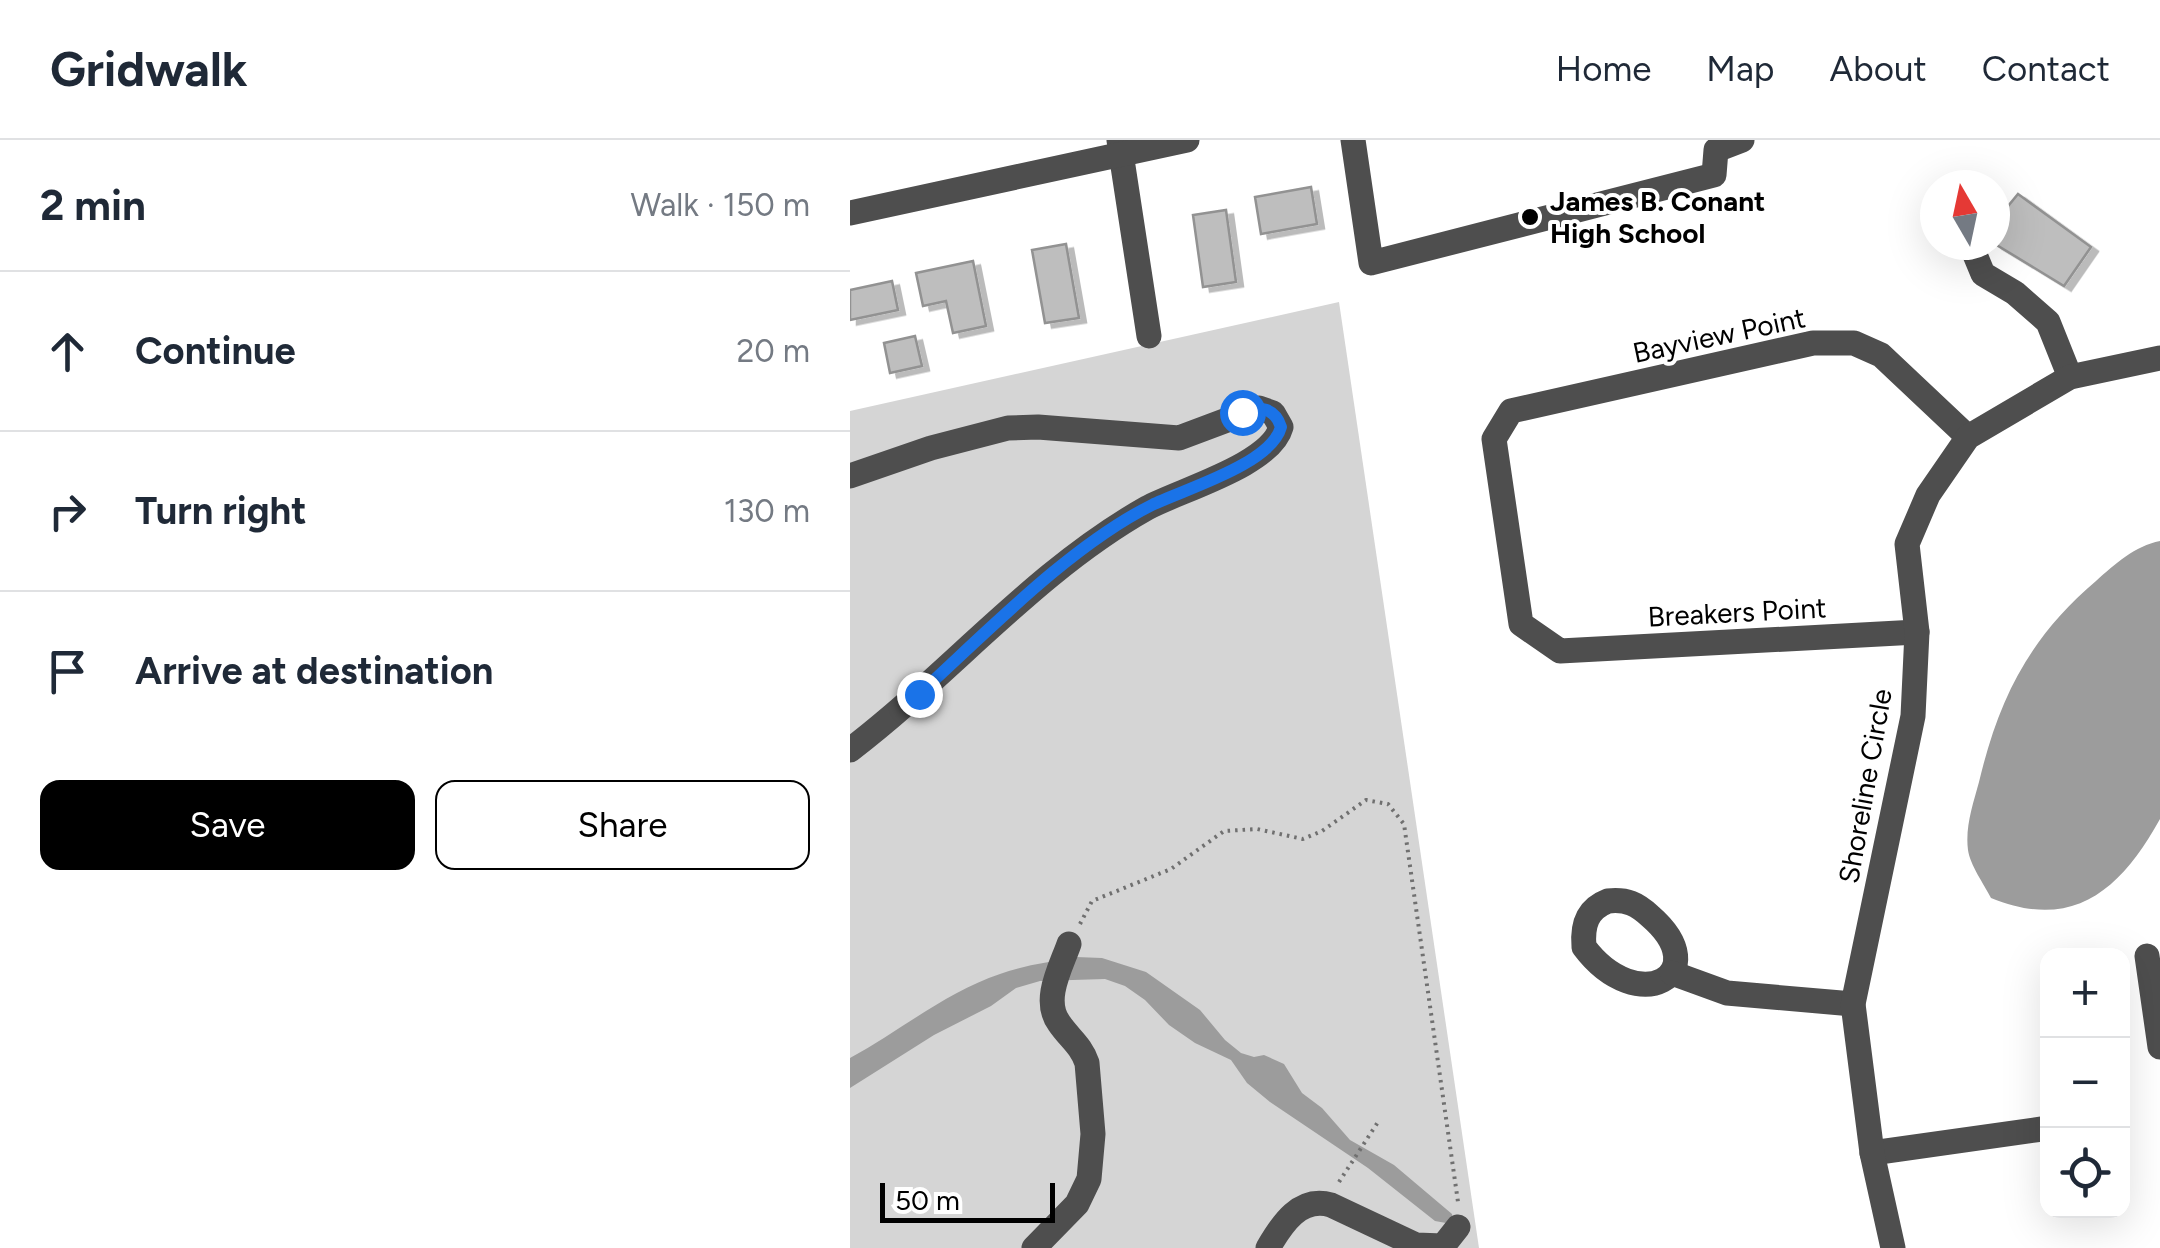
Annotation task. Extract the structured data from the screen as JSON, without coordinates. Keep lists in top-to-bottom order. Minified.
{"streets":{"street":["Bayview Point","Breakers Point","Shoreline Circle"]},"crossings":[["Bayview Point","Breakers Point"],["Bayview Point","Shoreline Circle"],["Breakers Point","Shoreline Circle"]],"places":["James B. Conant High School"],"scale_bar":"50 m","north":"top","page":{"header":"Gridwalk","nav":["Home","Map","About","Contact"],"heading":["2 min","Walk · 150 m"],"list":[["Continue","20 m"],["Turn right","130 m"],"Arrive at destination"],"buttons":["Save","Share"],"map_buttons":["+","−"],"scale":"50 m"}}
